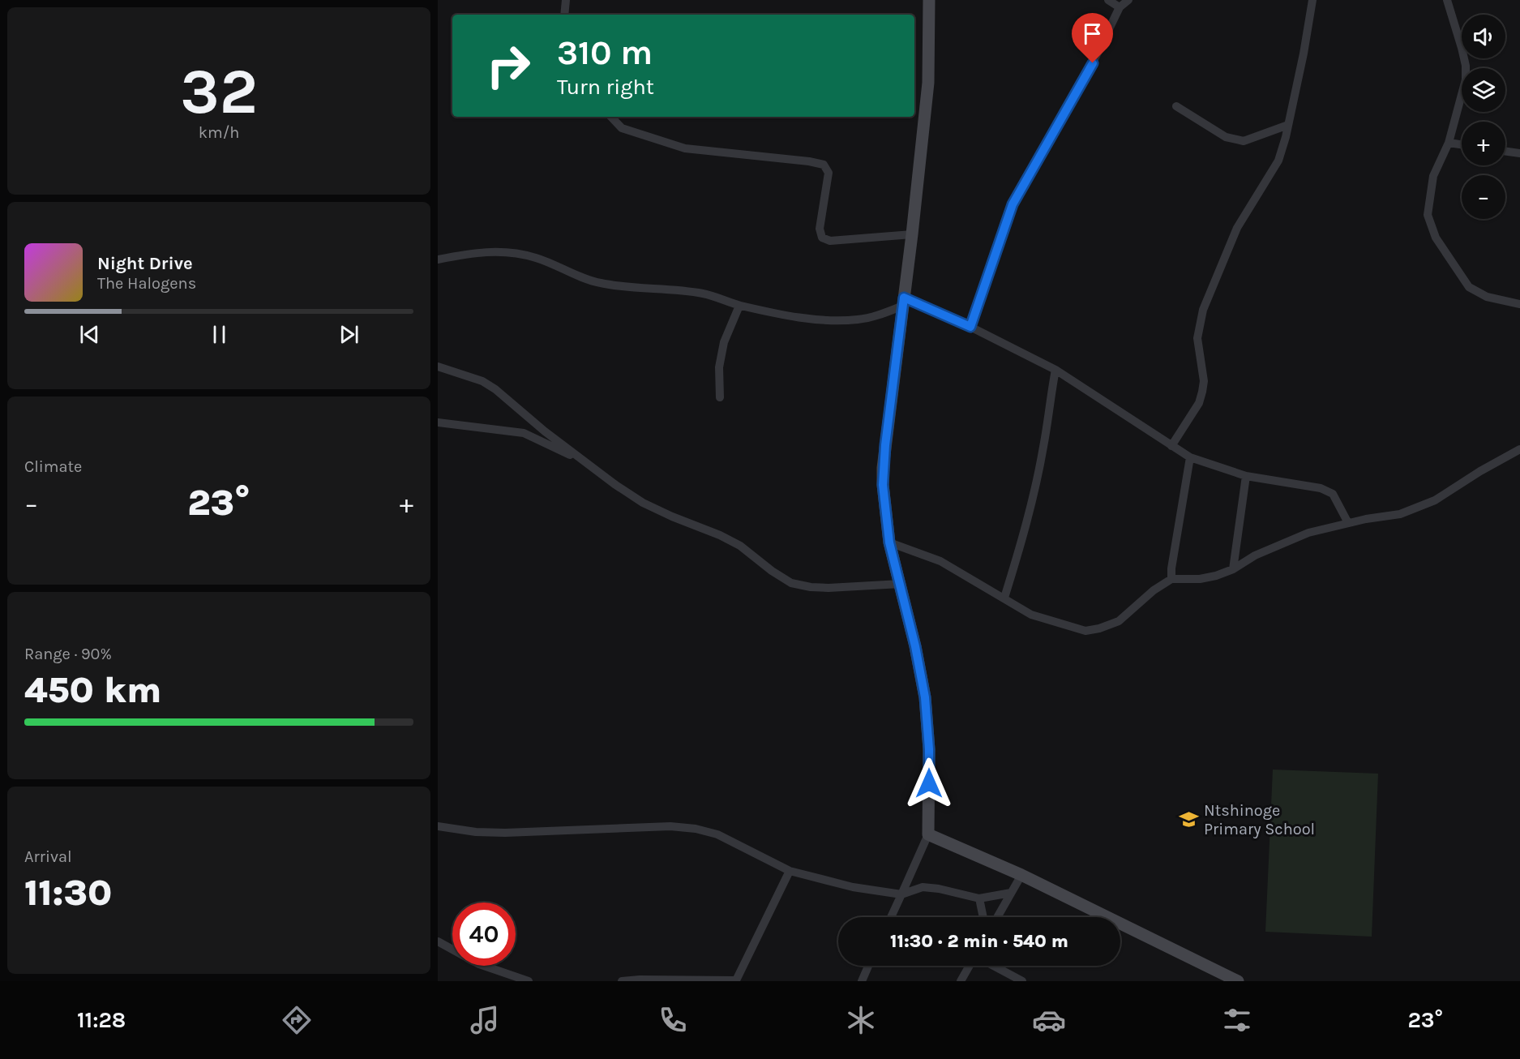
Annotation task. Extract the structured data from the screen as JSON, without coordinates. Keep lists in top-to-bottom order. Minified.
{"places":{"school or university":["Ntshinoge Primary School"]},"page":{"tile":[["32","km/h"],"Climate",["Range · 90%","450 km"],["Arrival","11:30"]],"map_buttons":["+","−"],"turn":["310 m","Turn right"],"song":["Night Drive","The Halogens"],"heat":["−","23°","+"],"limit":"40","trip":"11:30 · 2 min · 540 m","tabs":["11:28","23°"]}}
